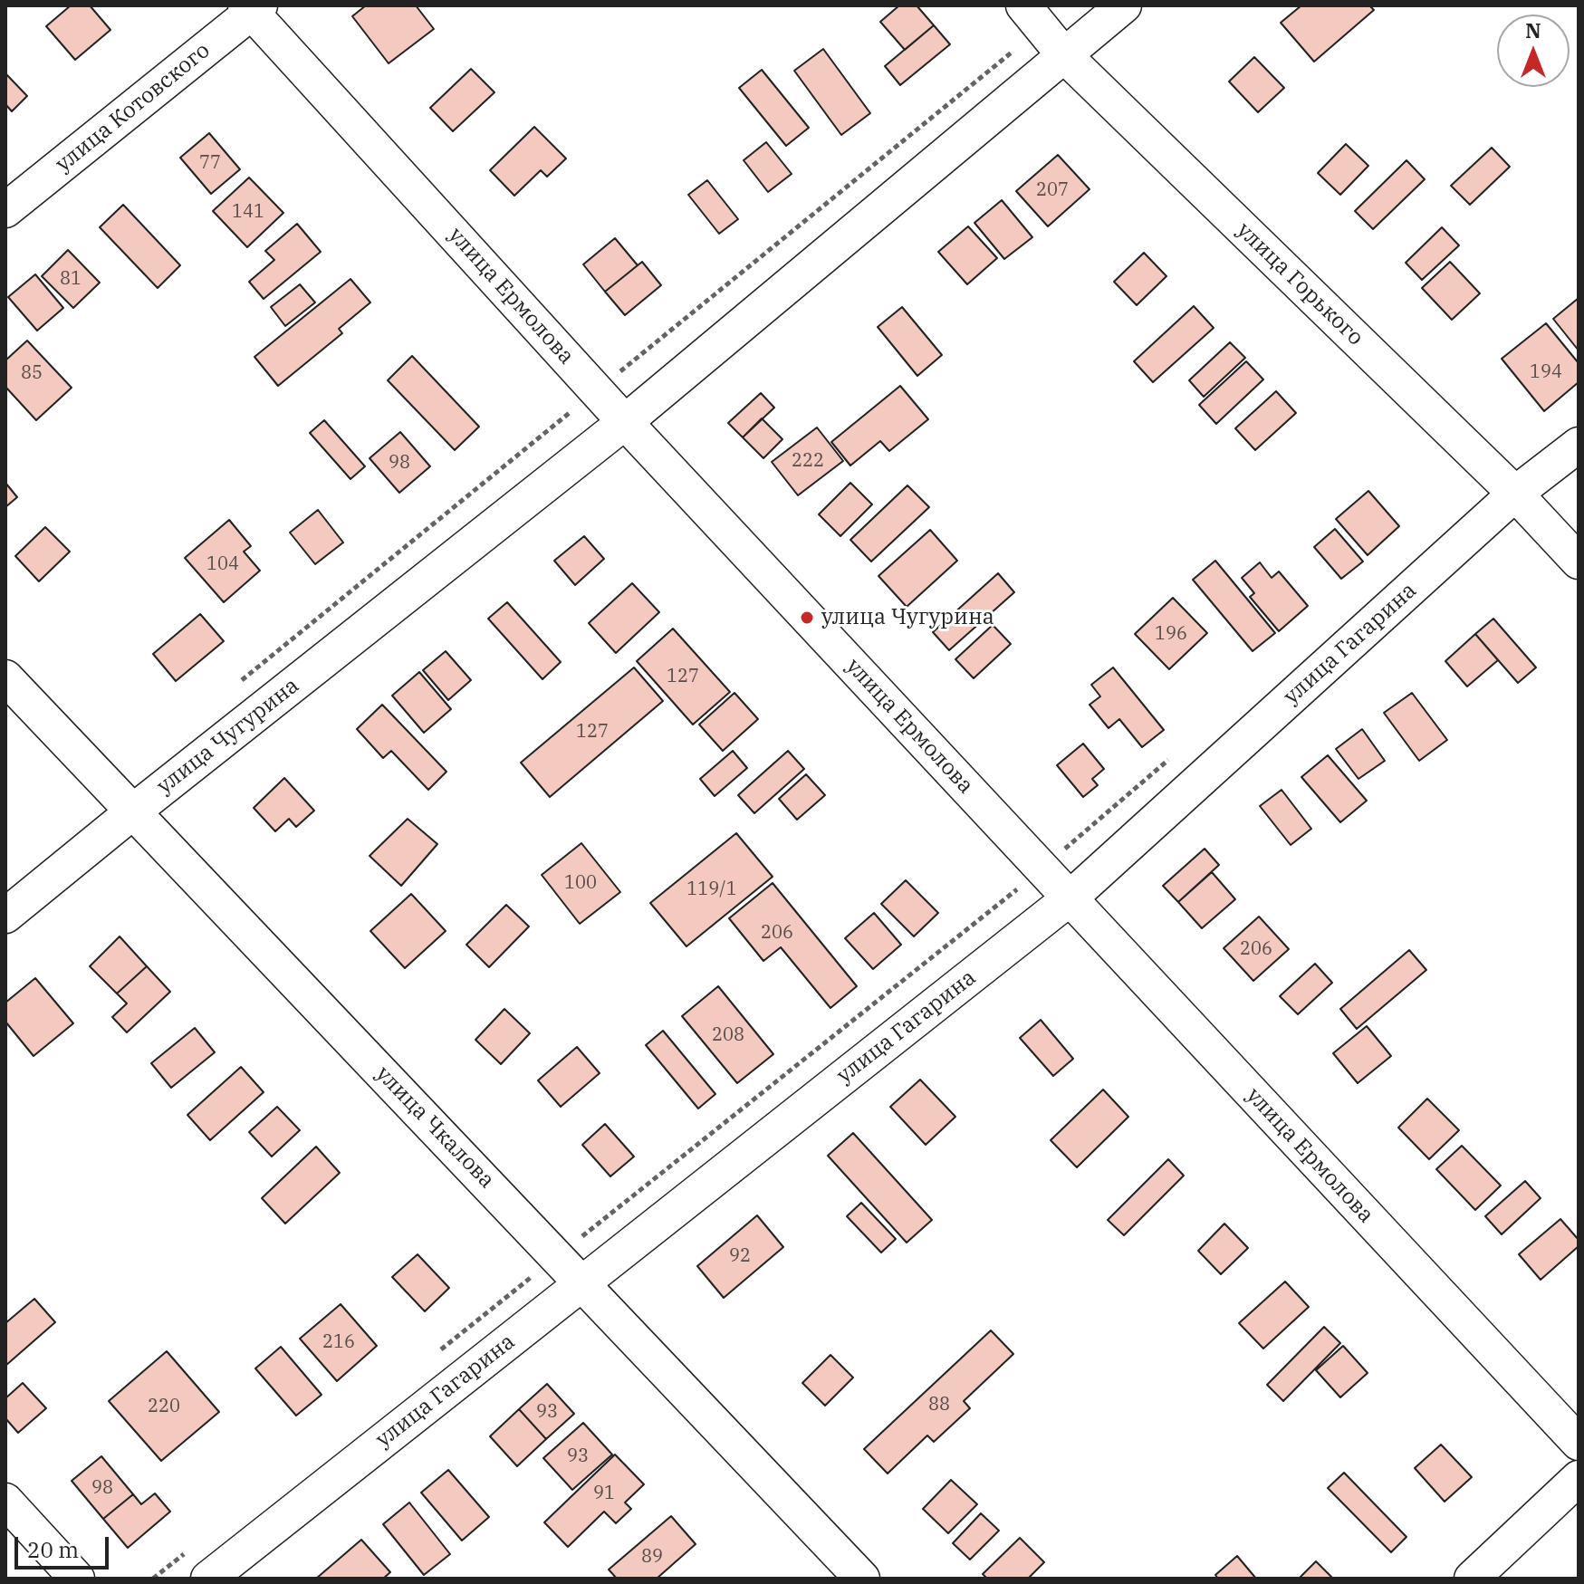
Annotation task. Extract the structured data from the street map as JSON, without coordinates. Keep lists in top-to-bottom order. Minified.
{"streets":{"street":["улица Котовского","улица Горького","улица Ермолова","улица Гагарина","улица Чугурина","улица Чкалова"]},"crossings":[["улица Котовского","улица Ермолова"],["улица Горького","улица Гагарина"],["улица Горького","улица Чугурина"],["улица Ермолова","улица Гагарина"],["улица Ермолова","улица Чугурина"],["улица Гагарина","улица Чкалова"],["улица Чугурина","улица Чкалова"]],"places":["улица Чугурина"],"house_numbers":["77","207","141","81","194","85","222","98","104","196","127","127","100","119/1","206","206","208","92","216","88","220","93","93","98","91","89"],"scale_bar":"20 m","north":"top"}
